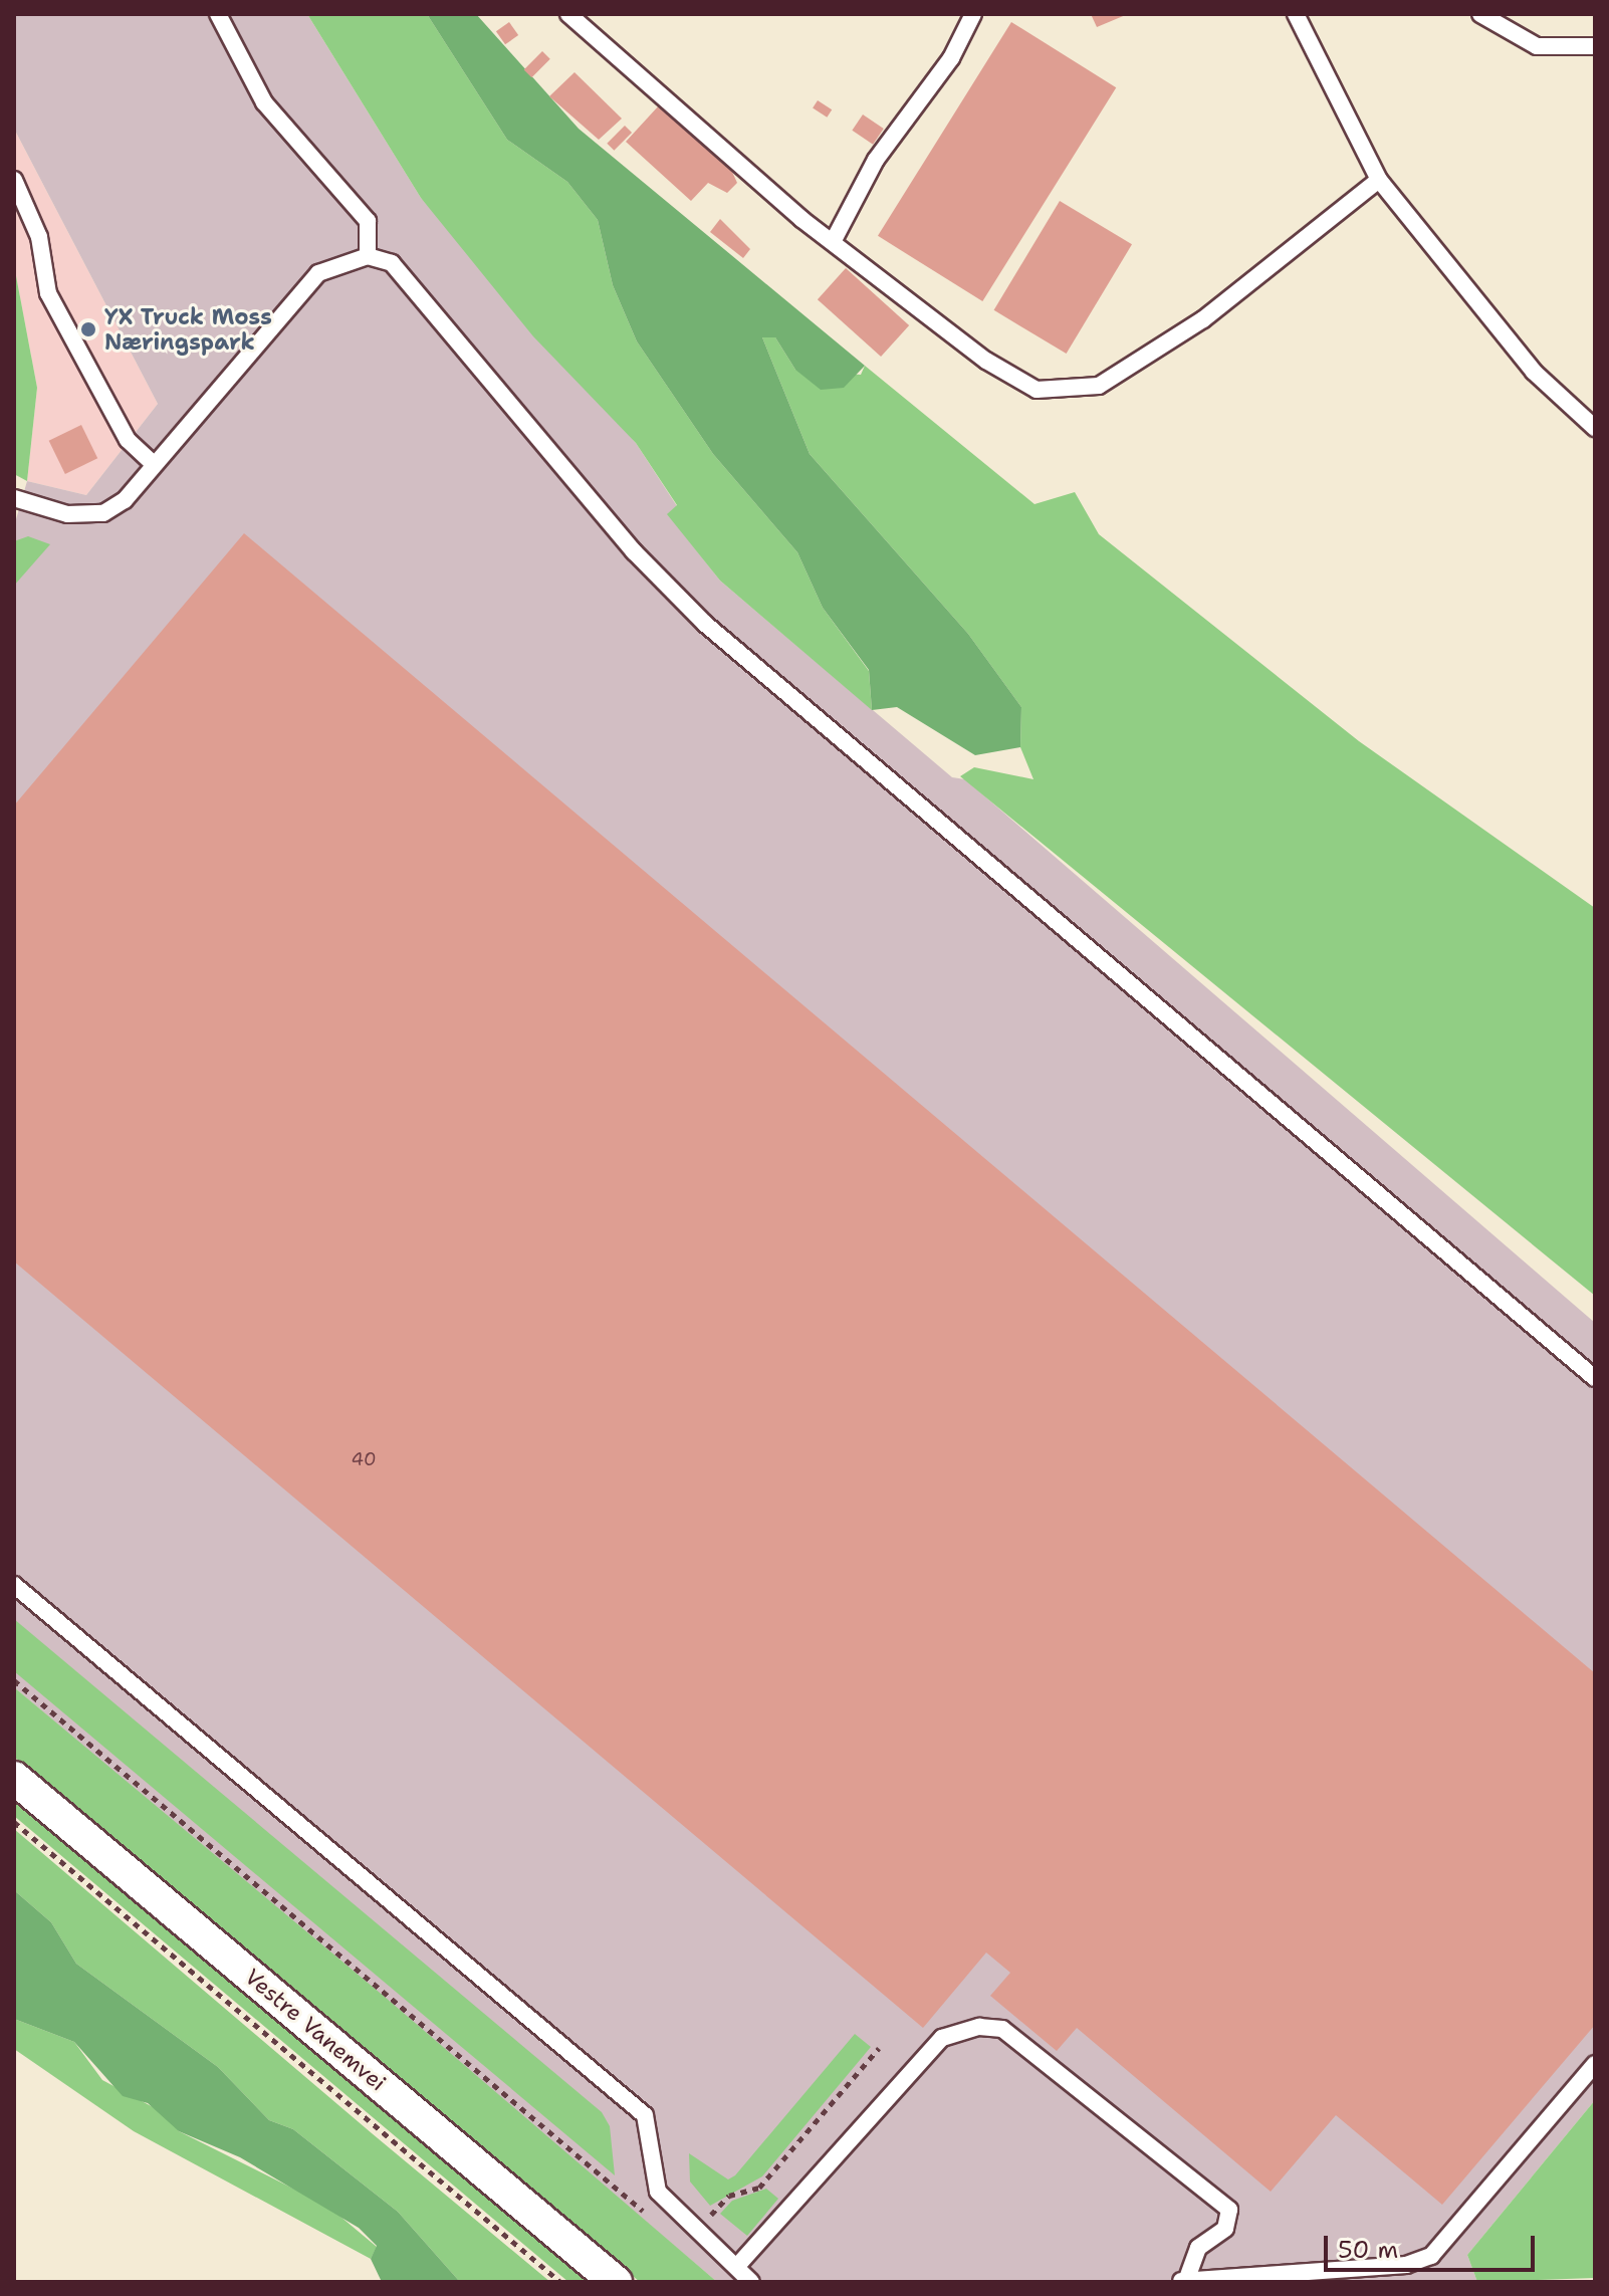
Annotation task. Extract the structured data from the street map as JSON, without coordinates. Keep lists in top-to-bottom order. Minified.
{"streets":{"street":["Vestre Vanemvei"]},"places":["YX Truck Moss Næringspark"],"house_numbers":["40"],"scale_bar":"50 m"}
